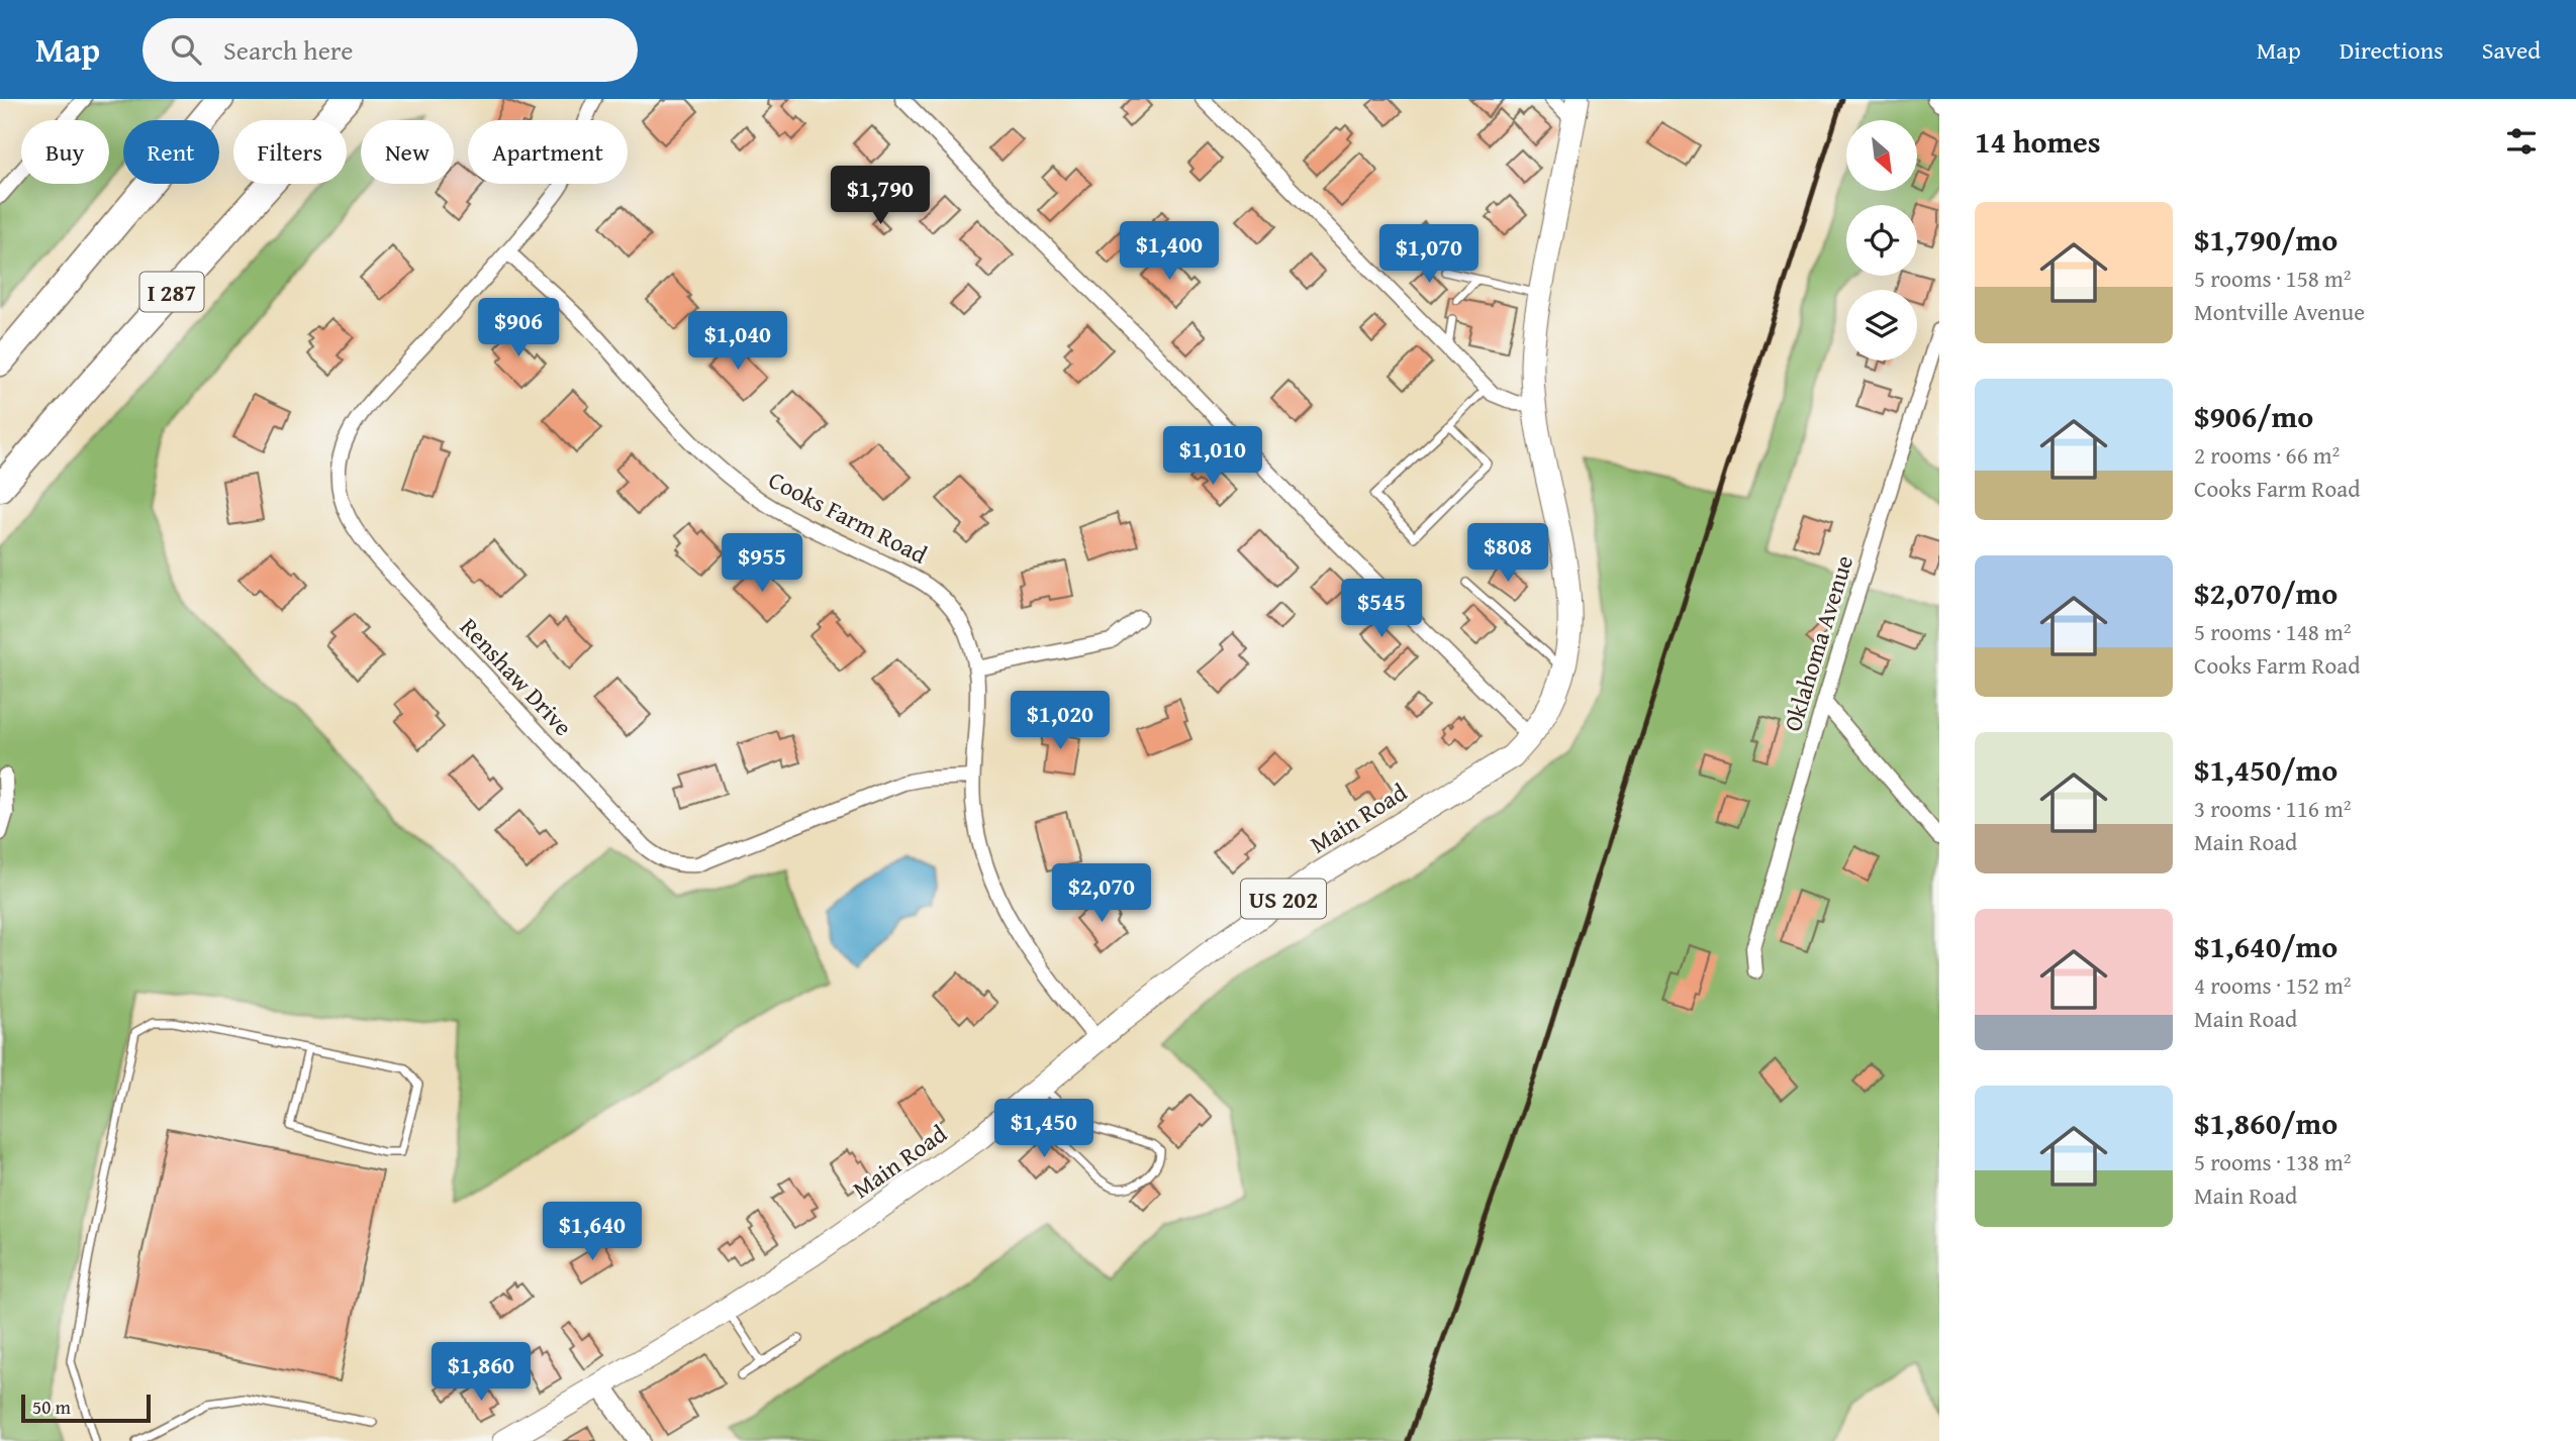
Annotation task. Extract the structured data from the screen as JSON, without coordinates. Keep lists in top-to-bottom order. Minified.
{"streets":{"highway":["I 287"],"main road":["Main Road","US 202"],"street":["Cooks Farm Road","Oklahoma Avenue","Renshaw Drive"]},"crossings":[["Cooks Farm Road","Renshaw Drive"],["Cooks Farm Road","Main Road"]],"scale_bar":"50 m","north":"bottom right","page":{"header":"Map","search":"Search here","nav":["Map","Directions","Saved"],"heading":"14 homes","chip":["Buy","Rent","Filters","New","Apartment"],"price":["$1,790","$1,400","$1,070","$906","$1,040","$1,010","$808","$955","$545","$1,020","$2,070","$1,450","$1,640","$1,860"],"list":[{"name":"$1,790/mo","note":"5 rooms · 158 m² · Montville Avenue"},{"name":"$906/mo","note":"2 rooms · 66 m² · Cooks Farm Road"},{"name":"$2,070/mo","note":"5 rooms · 148 m² · Cooks Farm Road"},{"name":"$1,450/mo","note":"3 rooms · 116 m² · Main Road"},{"name":"$1,640/mo","note":"4 rooms · 152 m² · Main Road"},{"name":"$1,860/mo","note":"5 rooms · 138 m² · Main Road"}],"scale":"50 m"}}
